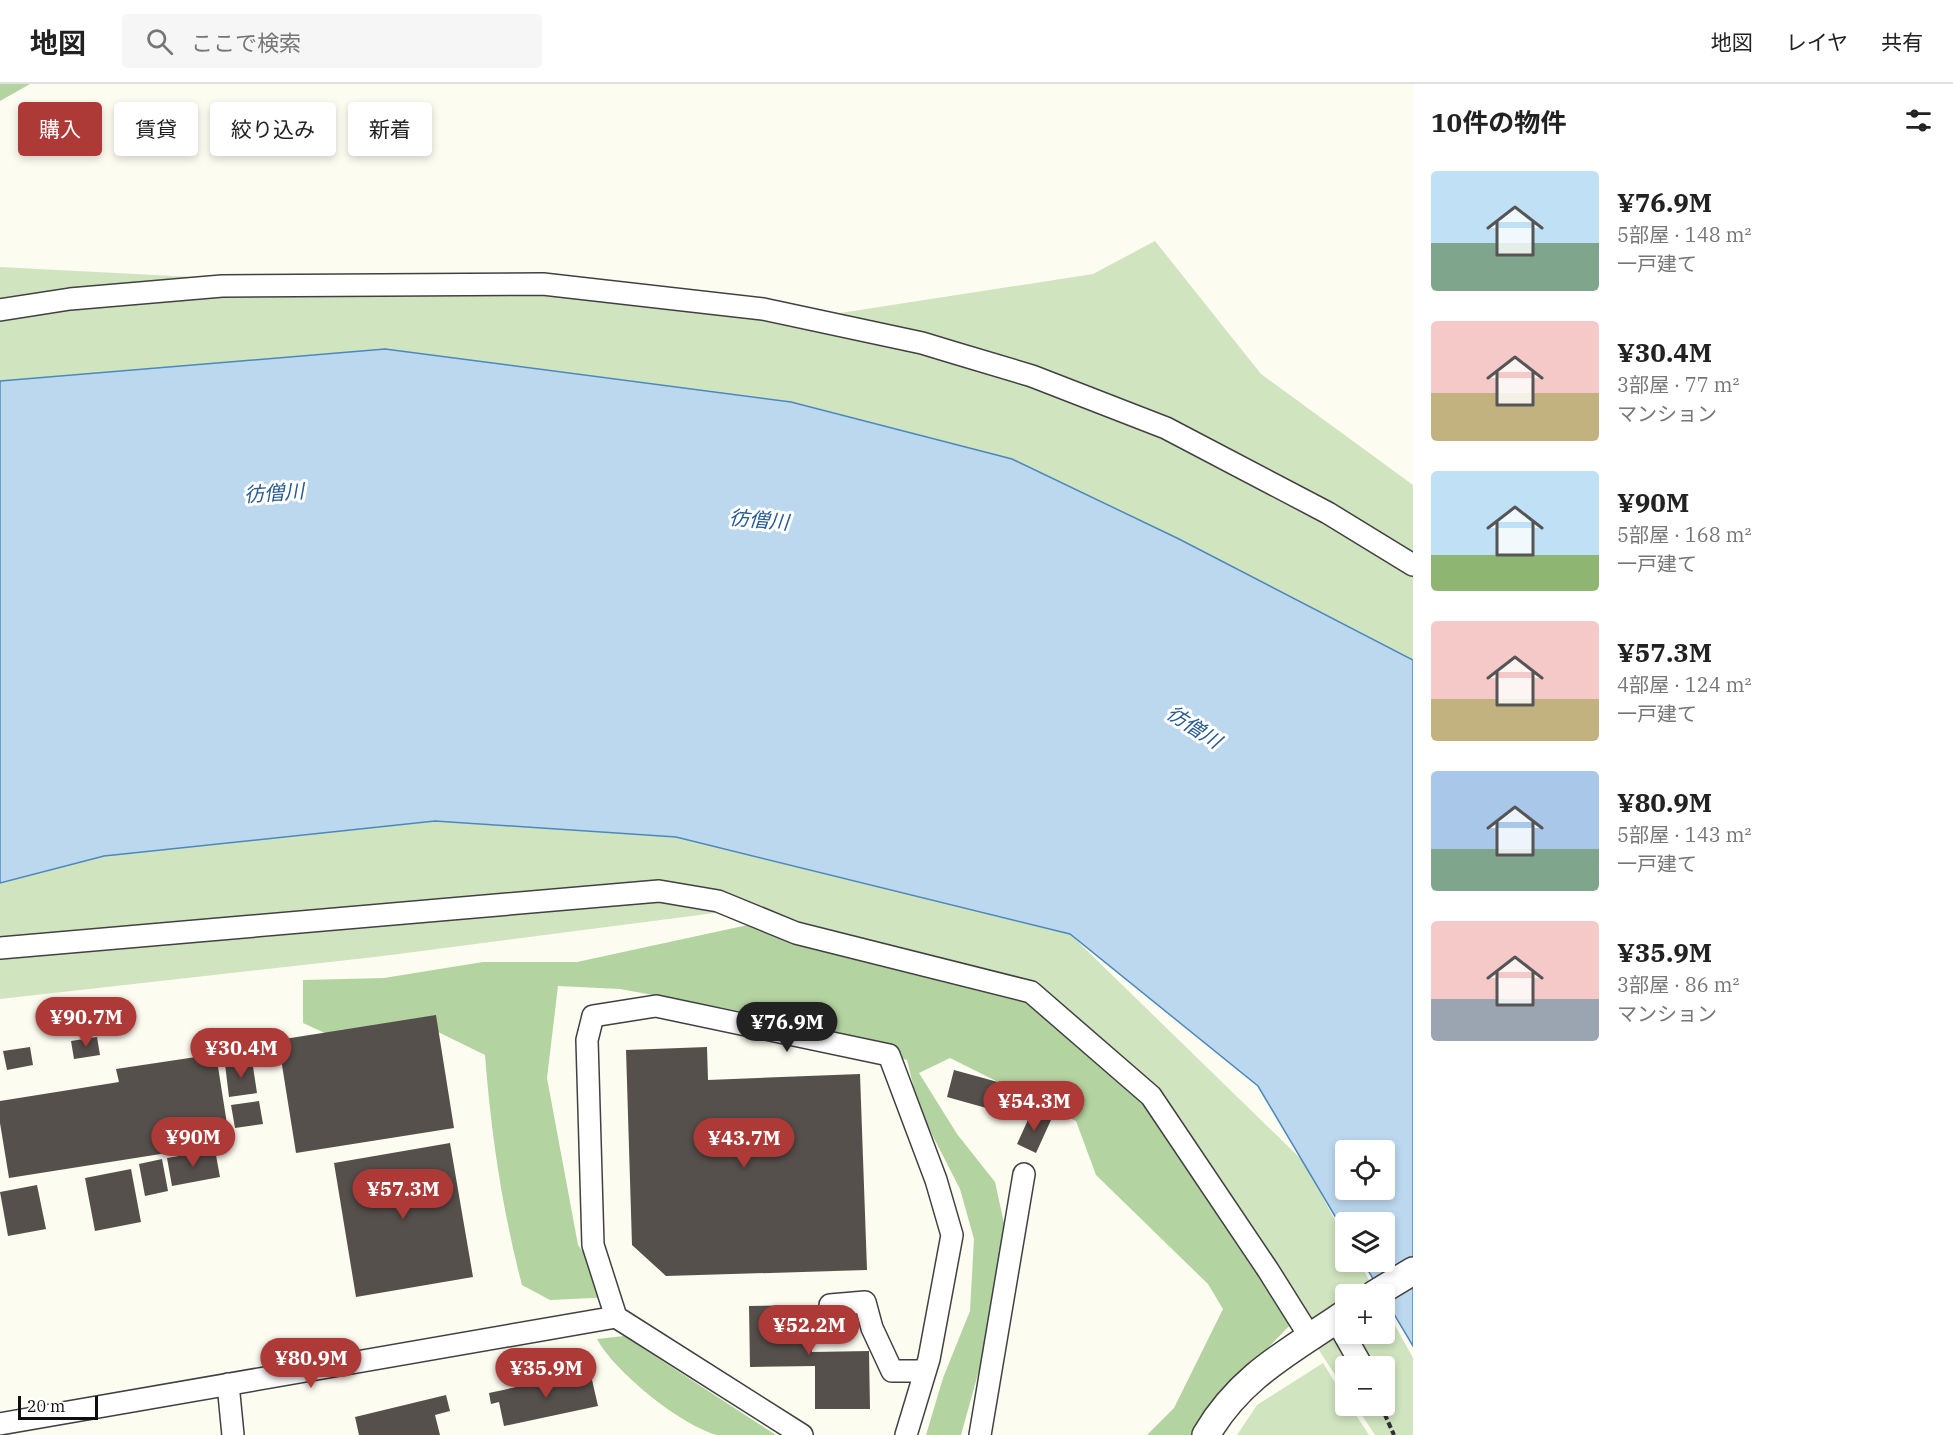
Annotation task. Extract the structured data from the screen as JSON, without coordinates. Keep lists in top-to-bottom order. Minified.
{"water":["彷僧川"],"scale_bar":"20 m","page":{"header":"地図","search":"ここで検索","nav":["地図","レイヤ","共有"],"heading":"10件の物件","chip":["購入","賃貸","絞り込み","新着"],"list":[{"name":"¥76.9M","note":"5部屋 · 148 m² · 一戸建て"},{"name":"¥30.4M","note":"3部屋 · 77 m² · マンション"},{"name":"¥90M","note":"5部屋 · 168 m² · 一戸建て"},{"name":"¥57.3M","note":"4部屋 · 124 m² · 一戸建て"},{"name":"¥80.9M","note":"5部屋 · 143 m² · 一戸建て"},{"name":"¥35.9M","note":"3部屋 · 86 m² · マンション"}],"price":["¥90.7M","¥76.9M","¥30.4M","¥54.3M","¥90M","¥43.7M","¥57.3M","¥52.2M","¥80.9M","¥35.9M"],"map_buttons":["+","−"],"scale":"20 m"}}
